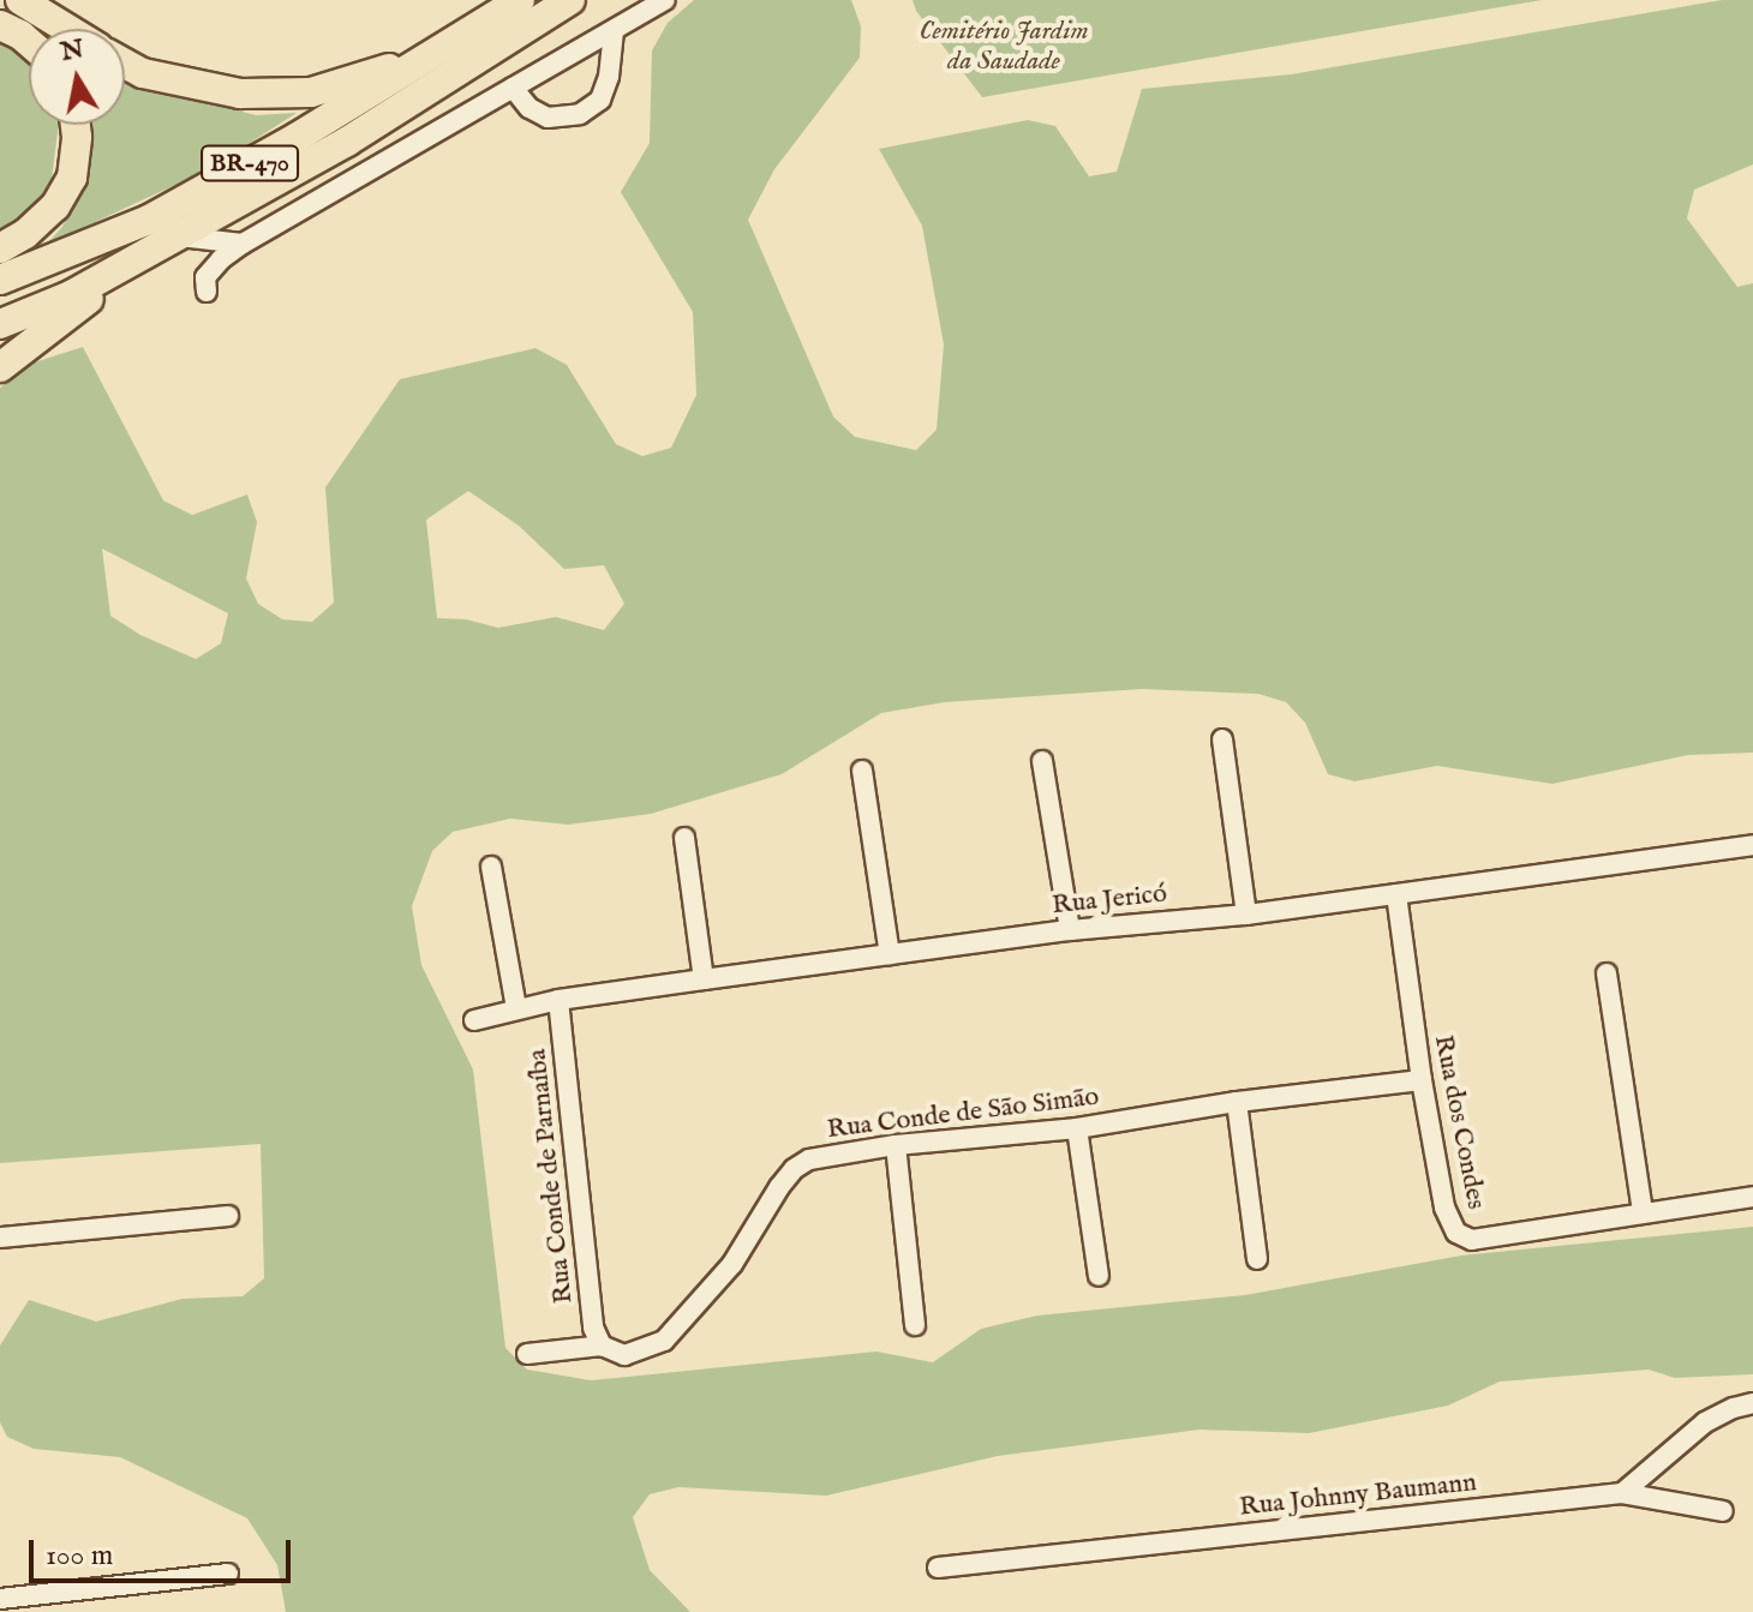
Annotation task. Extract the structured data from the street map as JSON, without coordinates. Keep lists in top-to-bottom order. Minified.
{"streets":{"highway":["BR-470"],"street":["Rua Jericó","Rua Conde de São Simão","Rua dos Condes","Rua Conde de Parnaíba","Rua Johnny Baumann"]},"crossings":[["Rua Jericó","Rua dos Condes"],["Rua Jericó","Rua Conde de Parnaíba"],["Rua Conde de São Simão","Rua dos Condes"],["Rua Conde de São Simão","Rua Conde de Parnaíba"]],"parks":["Cemitério Jardim da Saudade"],"scale_bar":"100 m","north":"top"}
